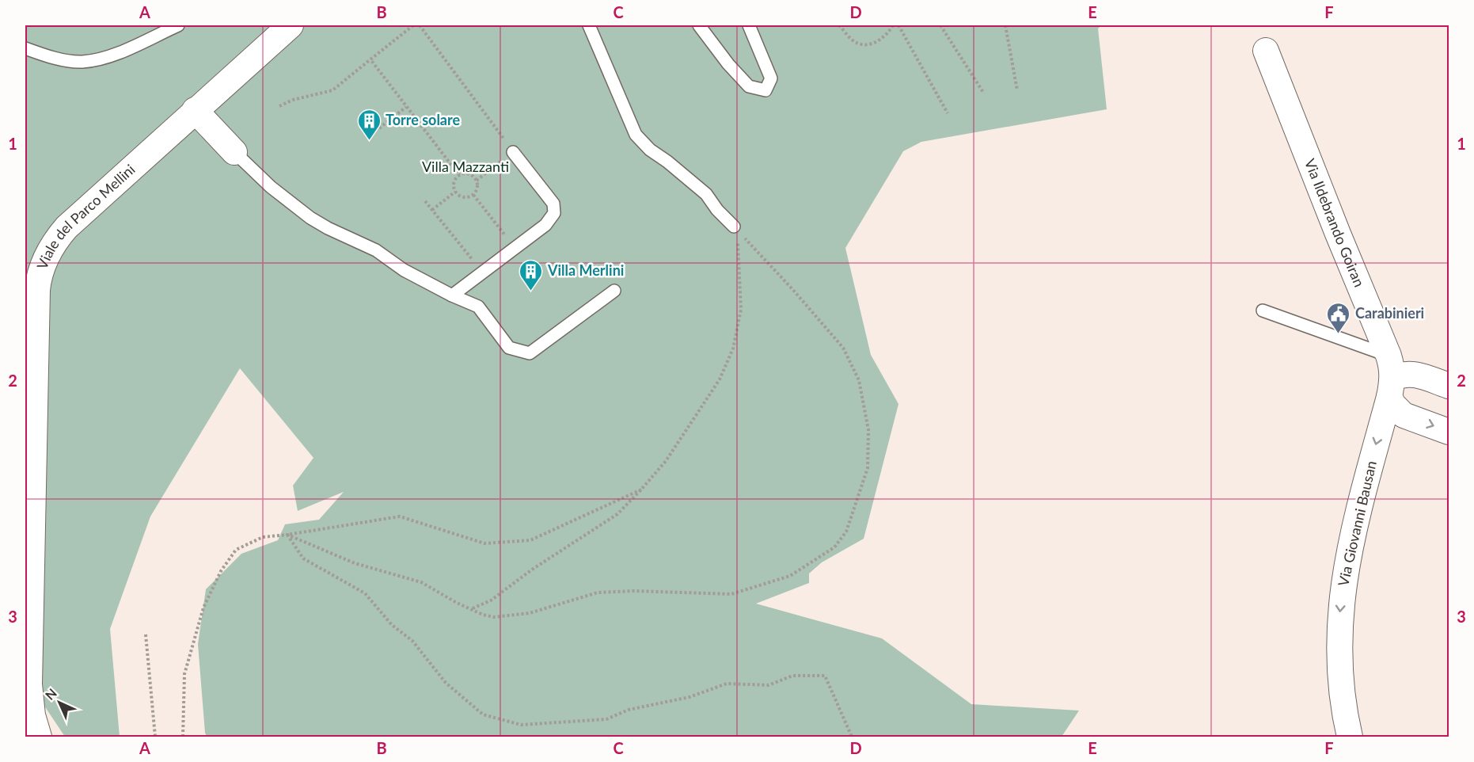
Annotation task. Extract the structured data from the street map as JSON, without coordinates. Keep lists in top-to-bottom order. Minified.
{"streets":{"street":["Viale del Parco Mellini","Via Ildebrando Goiran","Via Giovanni Bausan"]},"crossings":[["Via Ildebrando Goiran","Via Giovanni Bausan"]],"one_way":["Via Giovanni Bausan"],"parks":["Villa Mazzanti"],"places":{"building":["Torre solare","Villa Merlini"],"public building":["Carabinieri"]},"north":"top left","grid":{"columns":["A","B","C","D","E","F"],"rows":["1","2","3"]}}
